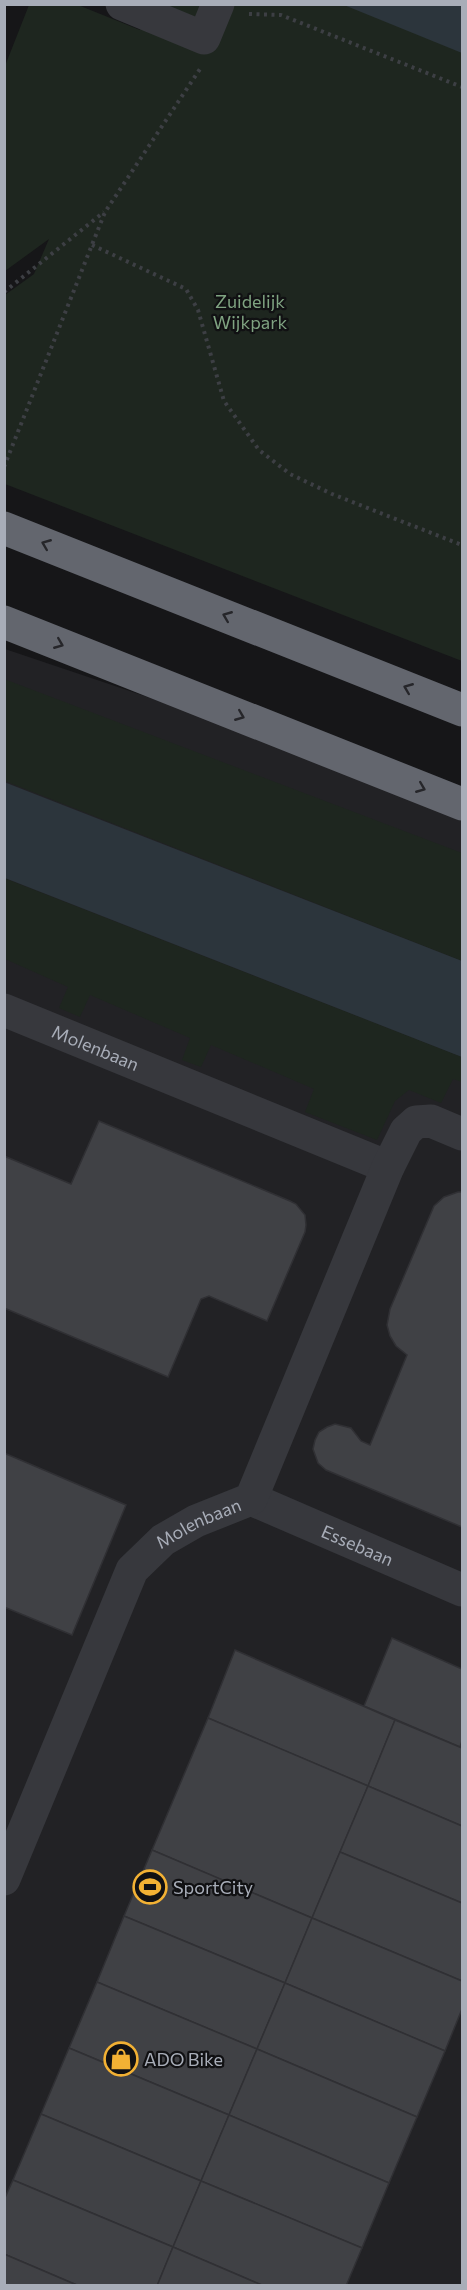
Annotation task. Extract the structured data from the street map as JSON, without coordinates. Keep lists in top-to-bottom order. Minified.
{"streets":{"street":["Molenbaan","Essebaan"]},"crossings":[["Molenbaan","Essebaan"]],"parks":["Zuidelijk Wijkpark"],"places":{"sports":["SportCity"],"shop":["ADO Bike"]}}
